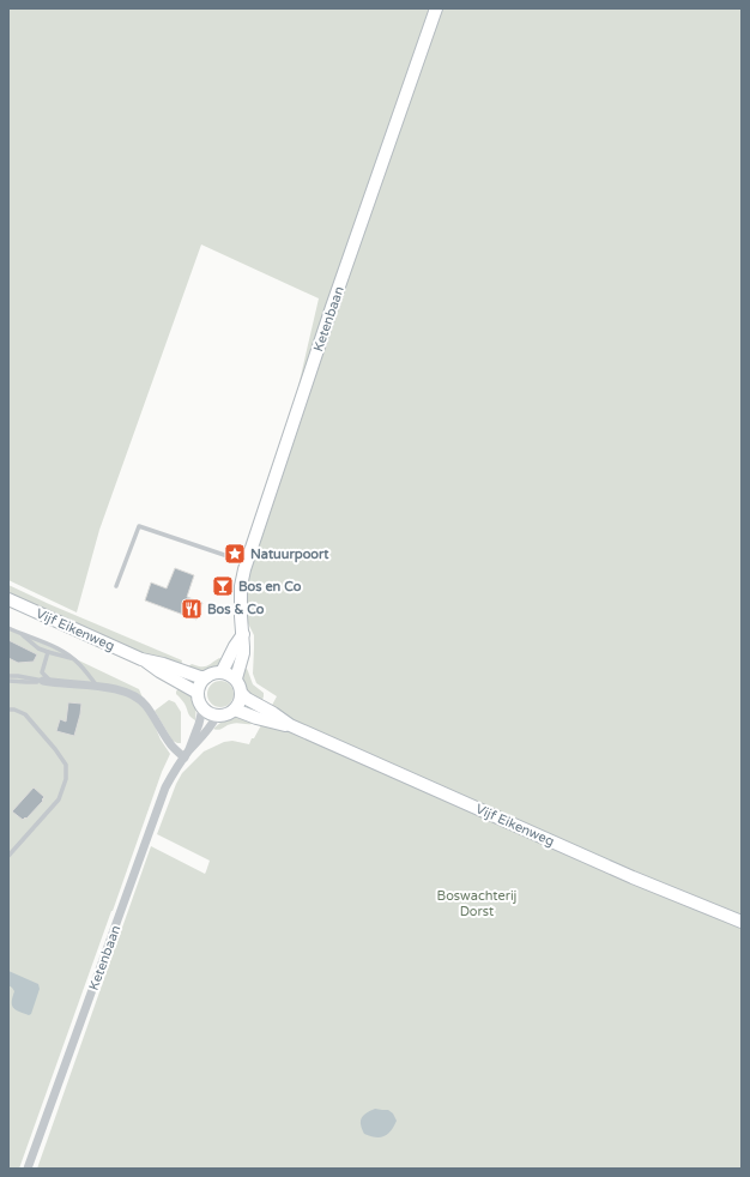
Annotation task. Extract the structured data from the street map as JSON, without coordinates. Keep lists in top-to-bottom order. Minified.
{"streets":{"main road":["Ketenbaan","Vijf Eikenweg"]},"crossings":[["Ketenbaan","Vijf Eikenweg"]],"parks":["Boswachterij Dorst"],"places":{"place":["Natuurpoort"],"bar":["Bos en Co"],"restaurant":["Bos & Co"]}}
